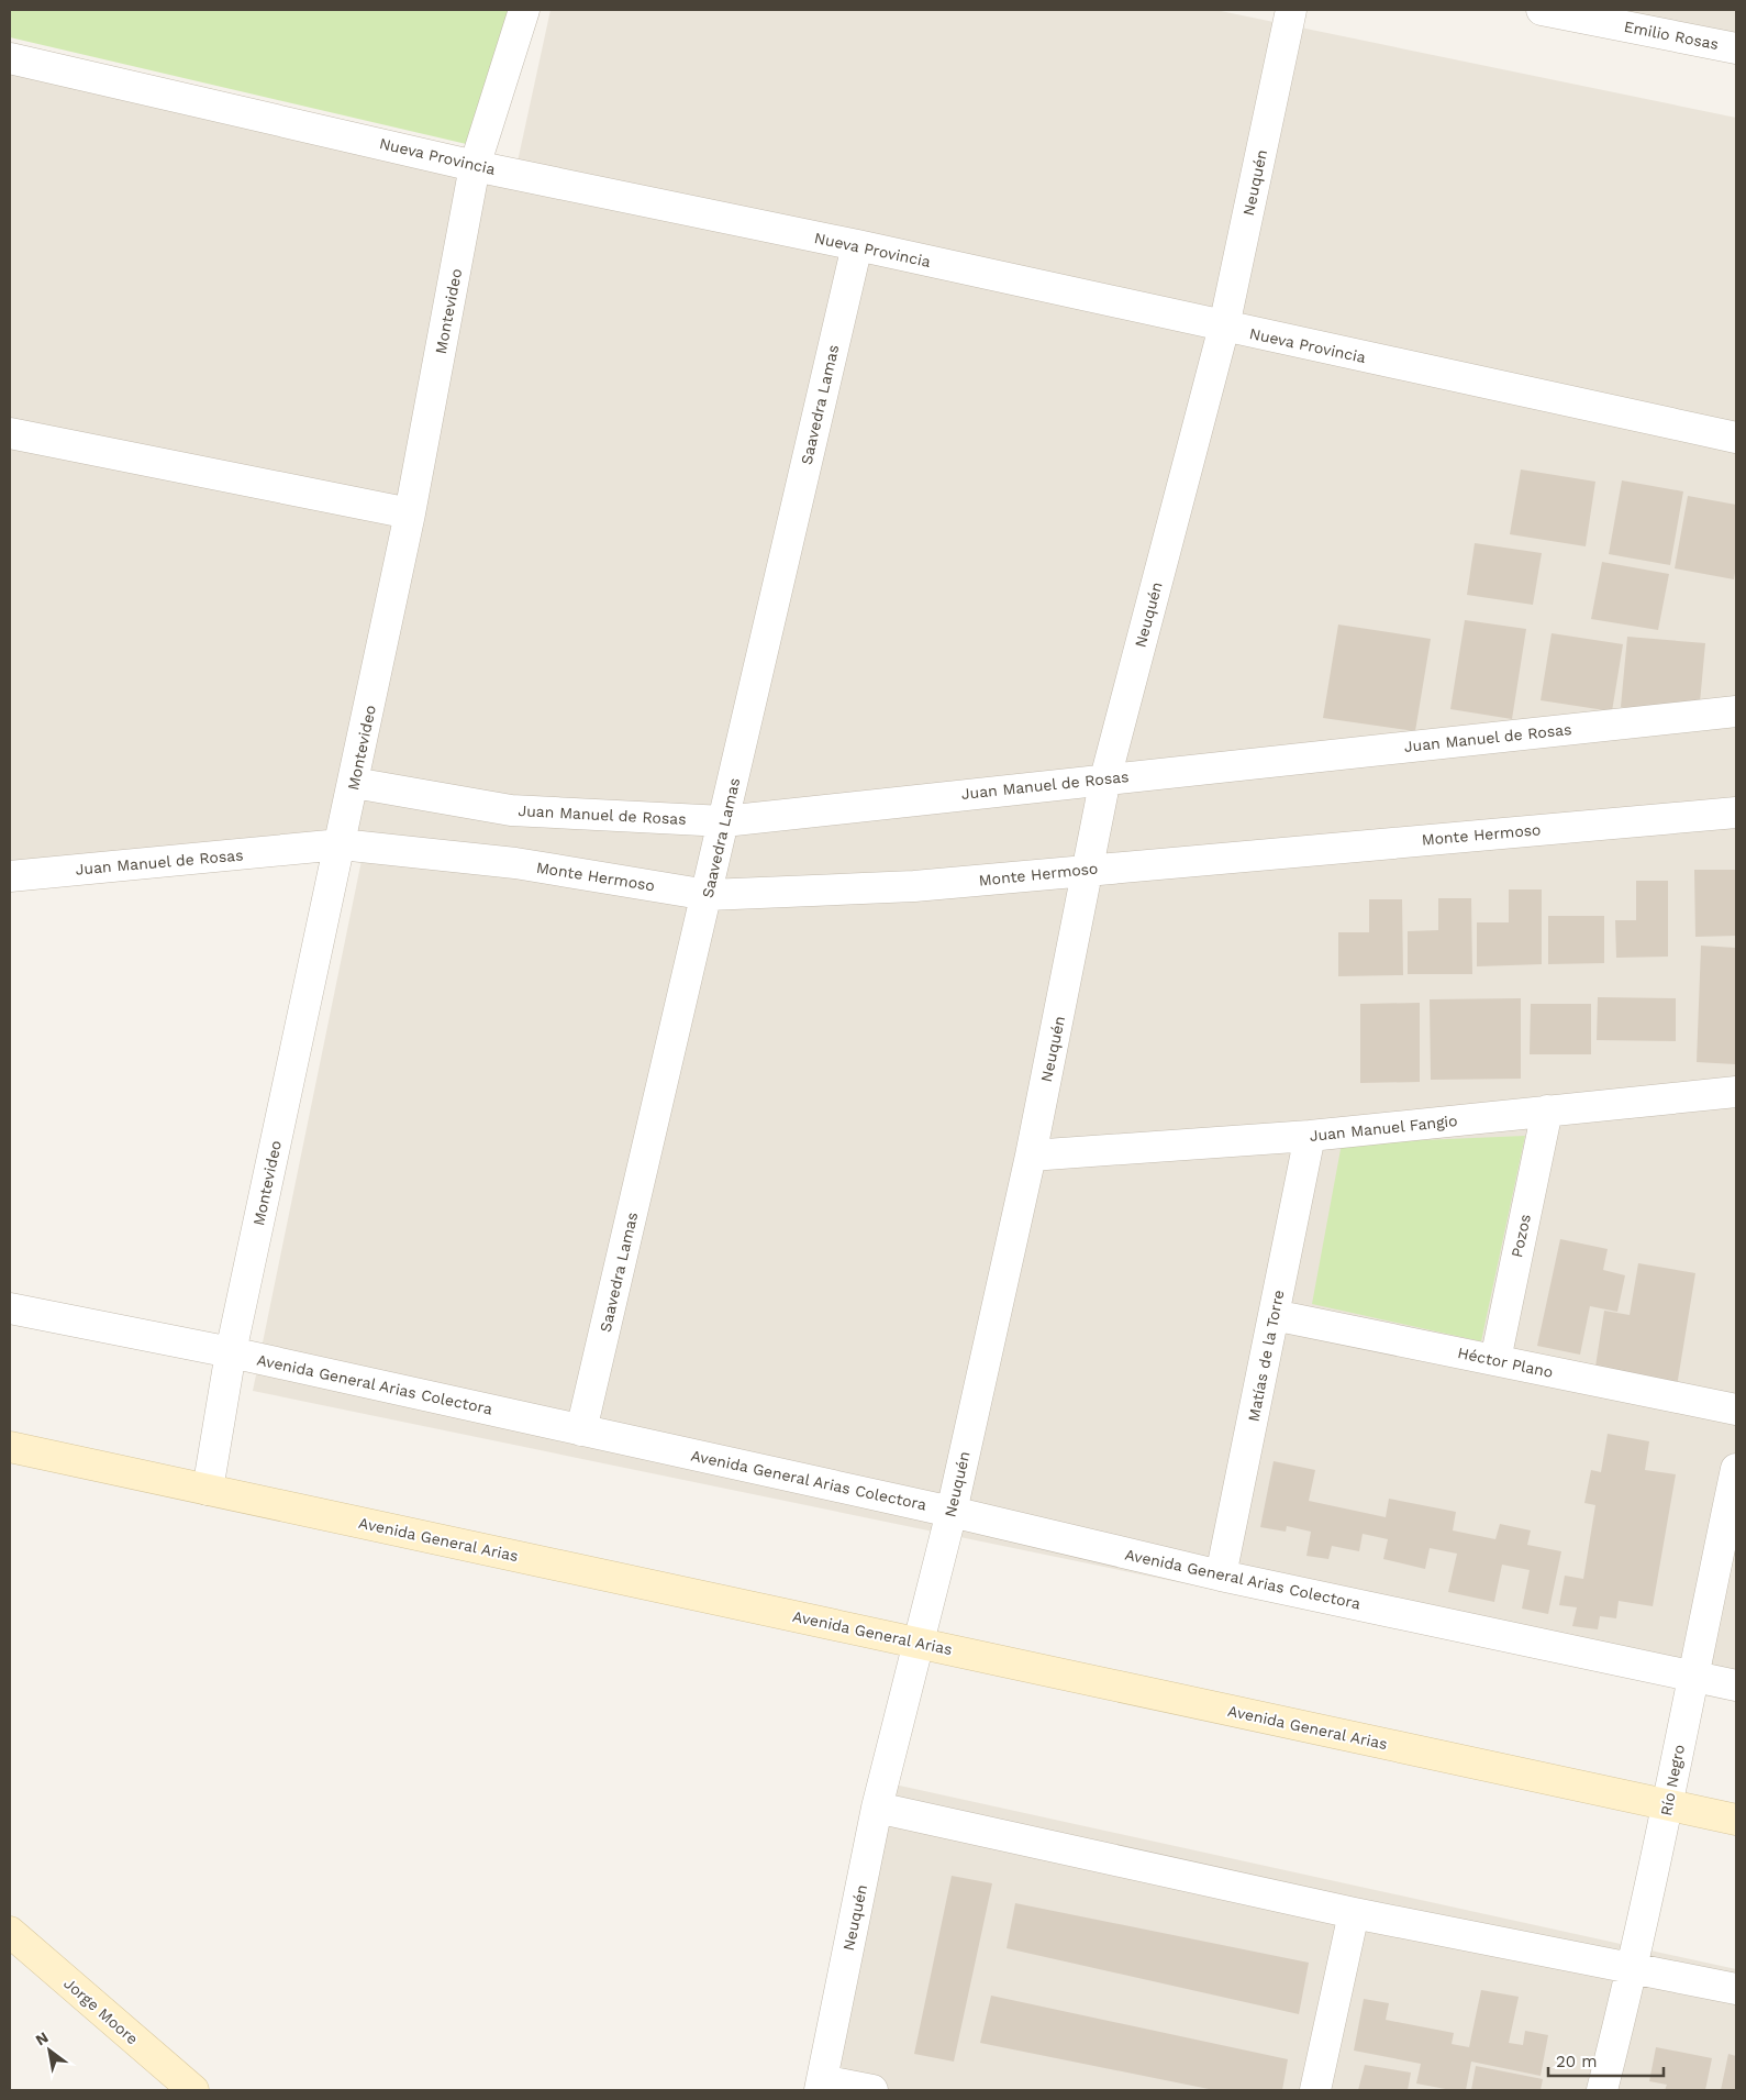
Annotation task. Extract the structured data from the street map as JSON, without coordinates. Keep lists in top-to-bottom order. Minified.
{"streets":{"main road":["Avenida General Arias","Jorge Moore"],"street":["Emilio Rosas","Nueva Provincia","Neuquén","Montevideo","Saavedra Lamas","Juan Manuel de Rosas","Monte Hermoso","Juan Manuel Fangio","Pozos","Matías de la Torre","Héctor Plano","Avenida General Arias Colectora","Río Negro"]},"crossings":[["Nueva Provincia","Neuquén"],["Nueva Provincia","Montevideo"],["Nueva Provincia","Saavedra Lamas"],["Neuquén","Juan Manuel de Rosas"],["Neuquén","Monte Hermoso"],["Neuquén","Juan Manuel Fangio"],["Neuquén","Avenida General Arias Colectora"],["Neuquén","Avenida General Arias"],["Montevideo","Juan Manuel de Rosas"],["Montevideo","Monte Hermoso"],["Montevideo","Avenida General Arias Colectora"],["Montevideo","Avenida General Arias"],["Saavedra Lamas","Juan Manuel de Rosas"],["Saavedra Lamas","Monte Hermoso"],["Saavedra Lamas","Avenida General Arias Colectora"],["Juan Manuel de Rosas","Monte Hermoso"],["Juan Manuel Fangio","Pozos"],["Juan Manuel Fangio","Matías de la Torre"],["Pozos","Héctor Plano"],["Matías de la Torre","Héctor Plano"],["Matías de la Torre","Avenida General Arias Colectora"],["Avenida General Arias Colectora","Río Negro"],["Avenida General Arias","Río Negro"]],"scale_bar":"20 m","north":"top left"}
